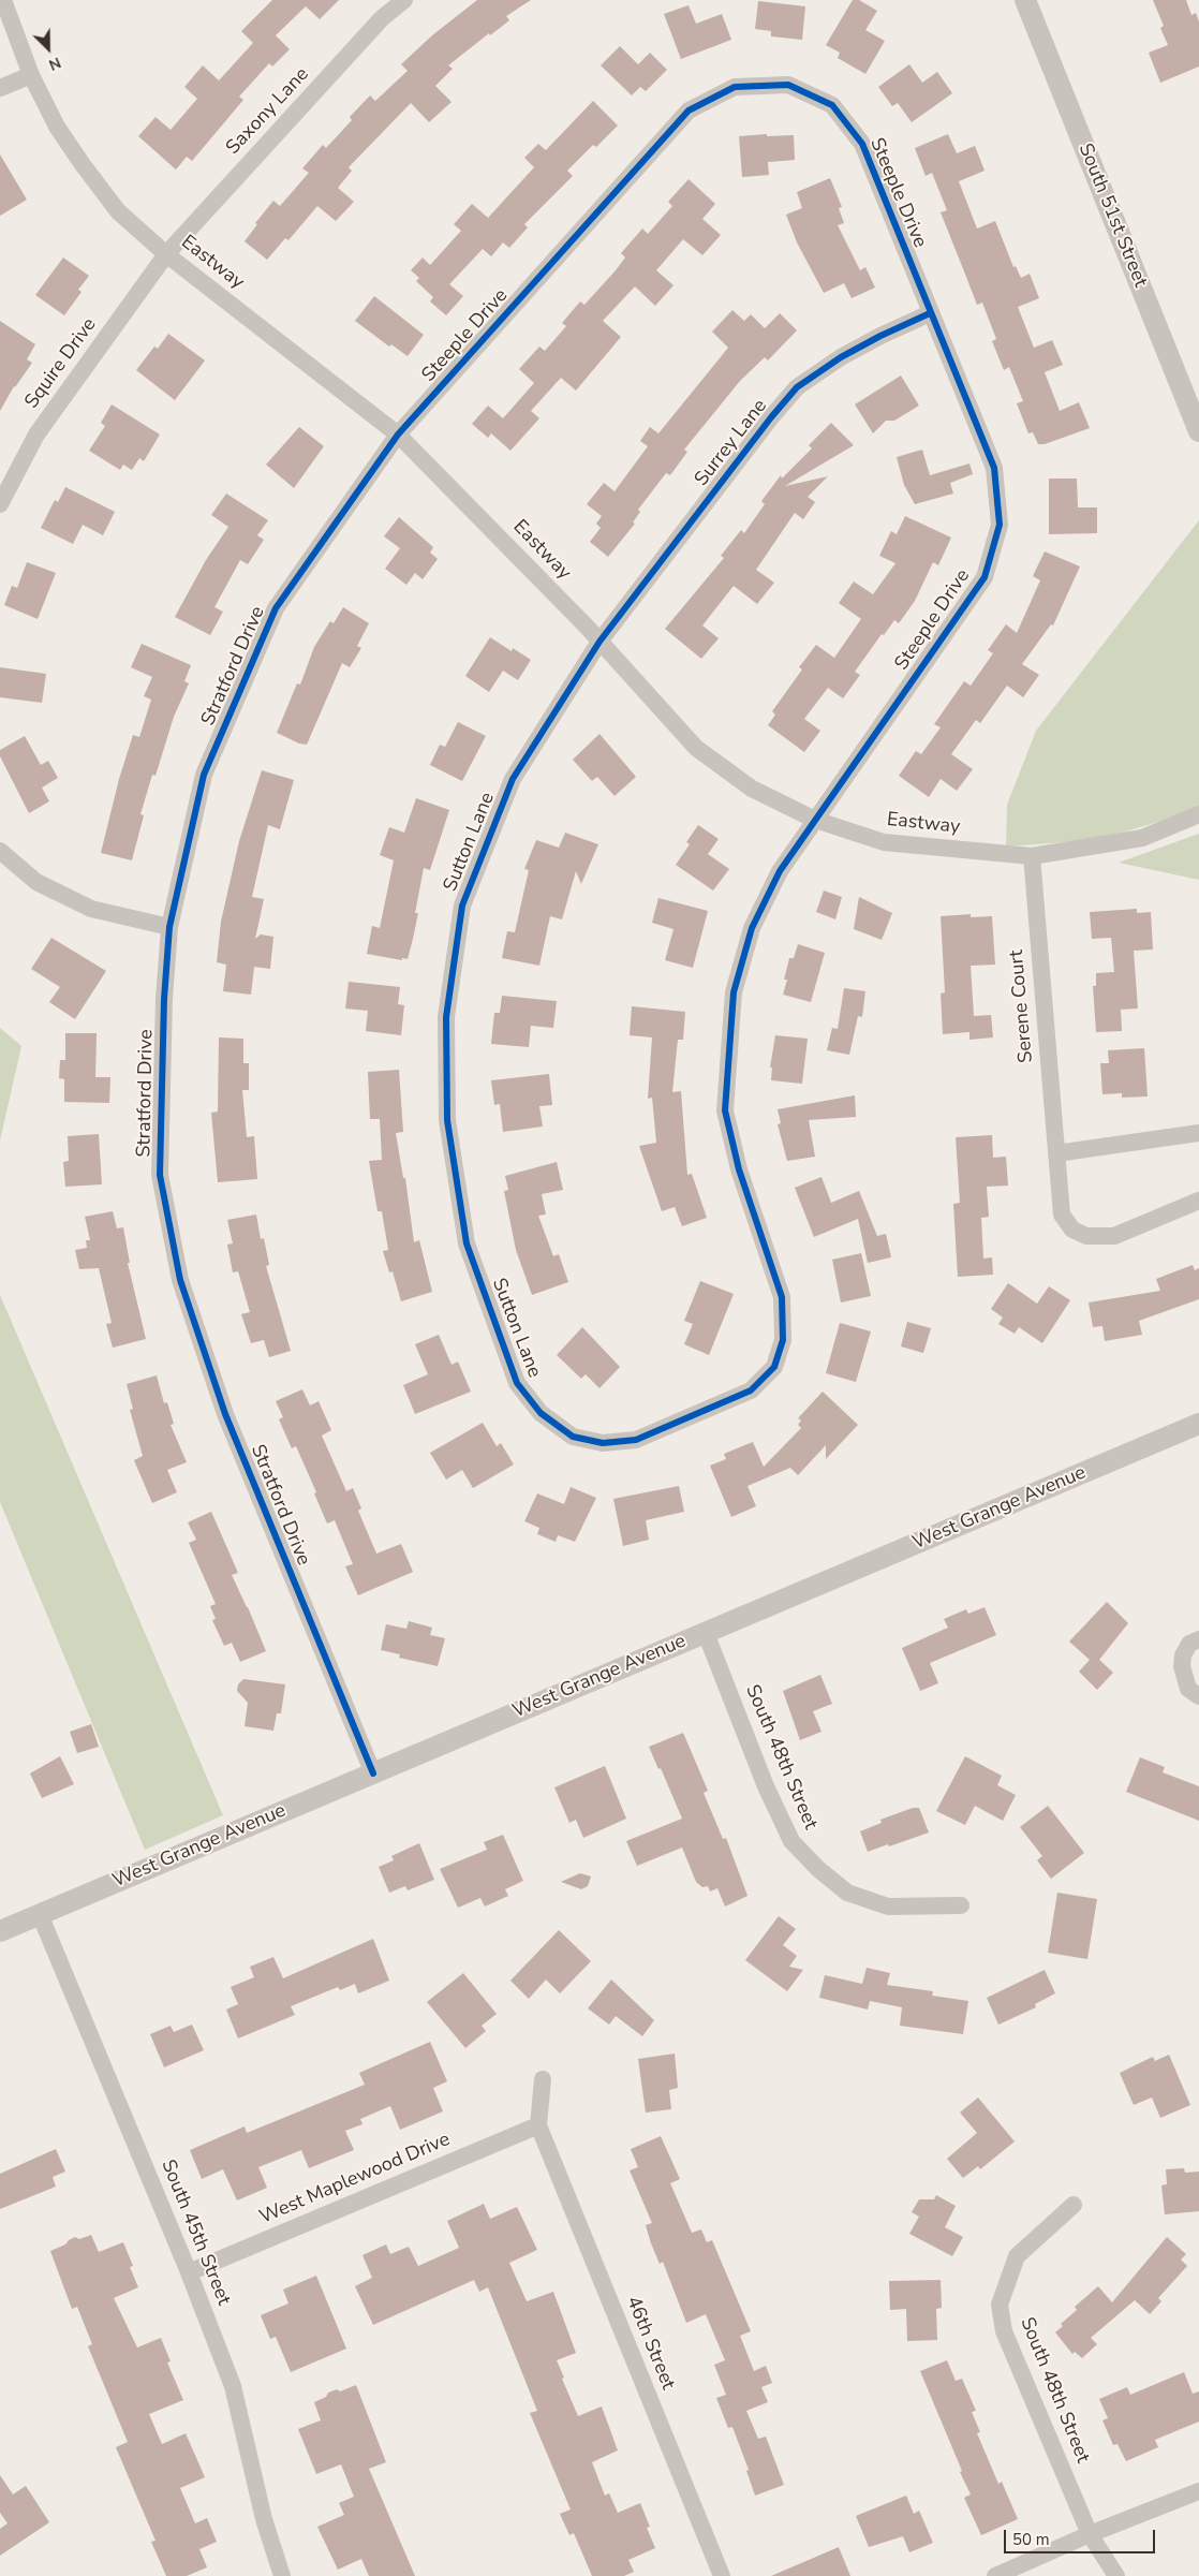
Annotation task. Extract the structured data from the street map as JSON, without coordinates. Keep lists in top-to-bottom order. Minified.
{"streets":{"street":["Saxony Lane","Steeple Drive","South 51st Street","Eastway","Squire Drive","Surrey Lane","Stratford Drive","Sutton Lane","Serene Court","West Grange Avenue","South 48th Street","West Maplewood Drive","South 45th Street","46th Street"]},"crossings":[["Saxony Lane","Eastway"],["Saxony Lane","Squire Drive"],["Steeple Drive","Eastway"],["Steeple Drive","Surrey Lane"],["Steeple Drive","Stratford Drive"],["Steeple Drive","Sutton Lane"],["Eastway","Squire Drive"],["Eastway","Surrey Lane"],["Eastway","Stratford Drive"],["Eastway","Sutton Lane"],["Eastway","Serene Court"],["Surrey Lane","Sutton Lane"],["Stratford Drive","West Grange Avenue"],["West Grange Avenue","South 48th Street"],["West Grange Avenue","South 45th Street"],["West Maplewood Drive","South 45th Street"],["West Maplewood Drive","46th Street"]],"scale_bar":"50 m","north":"bottom right"}
